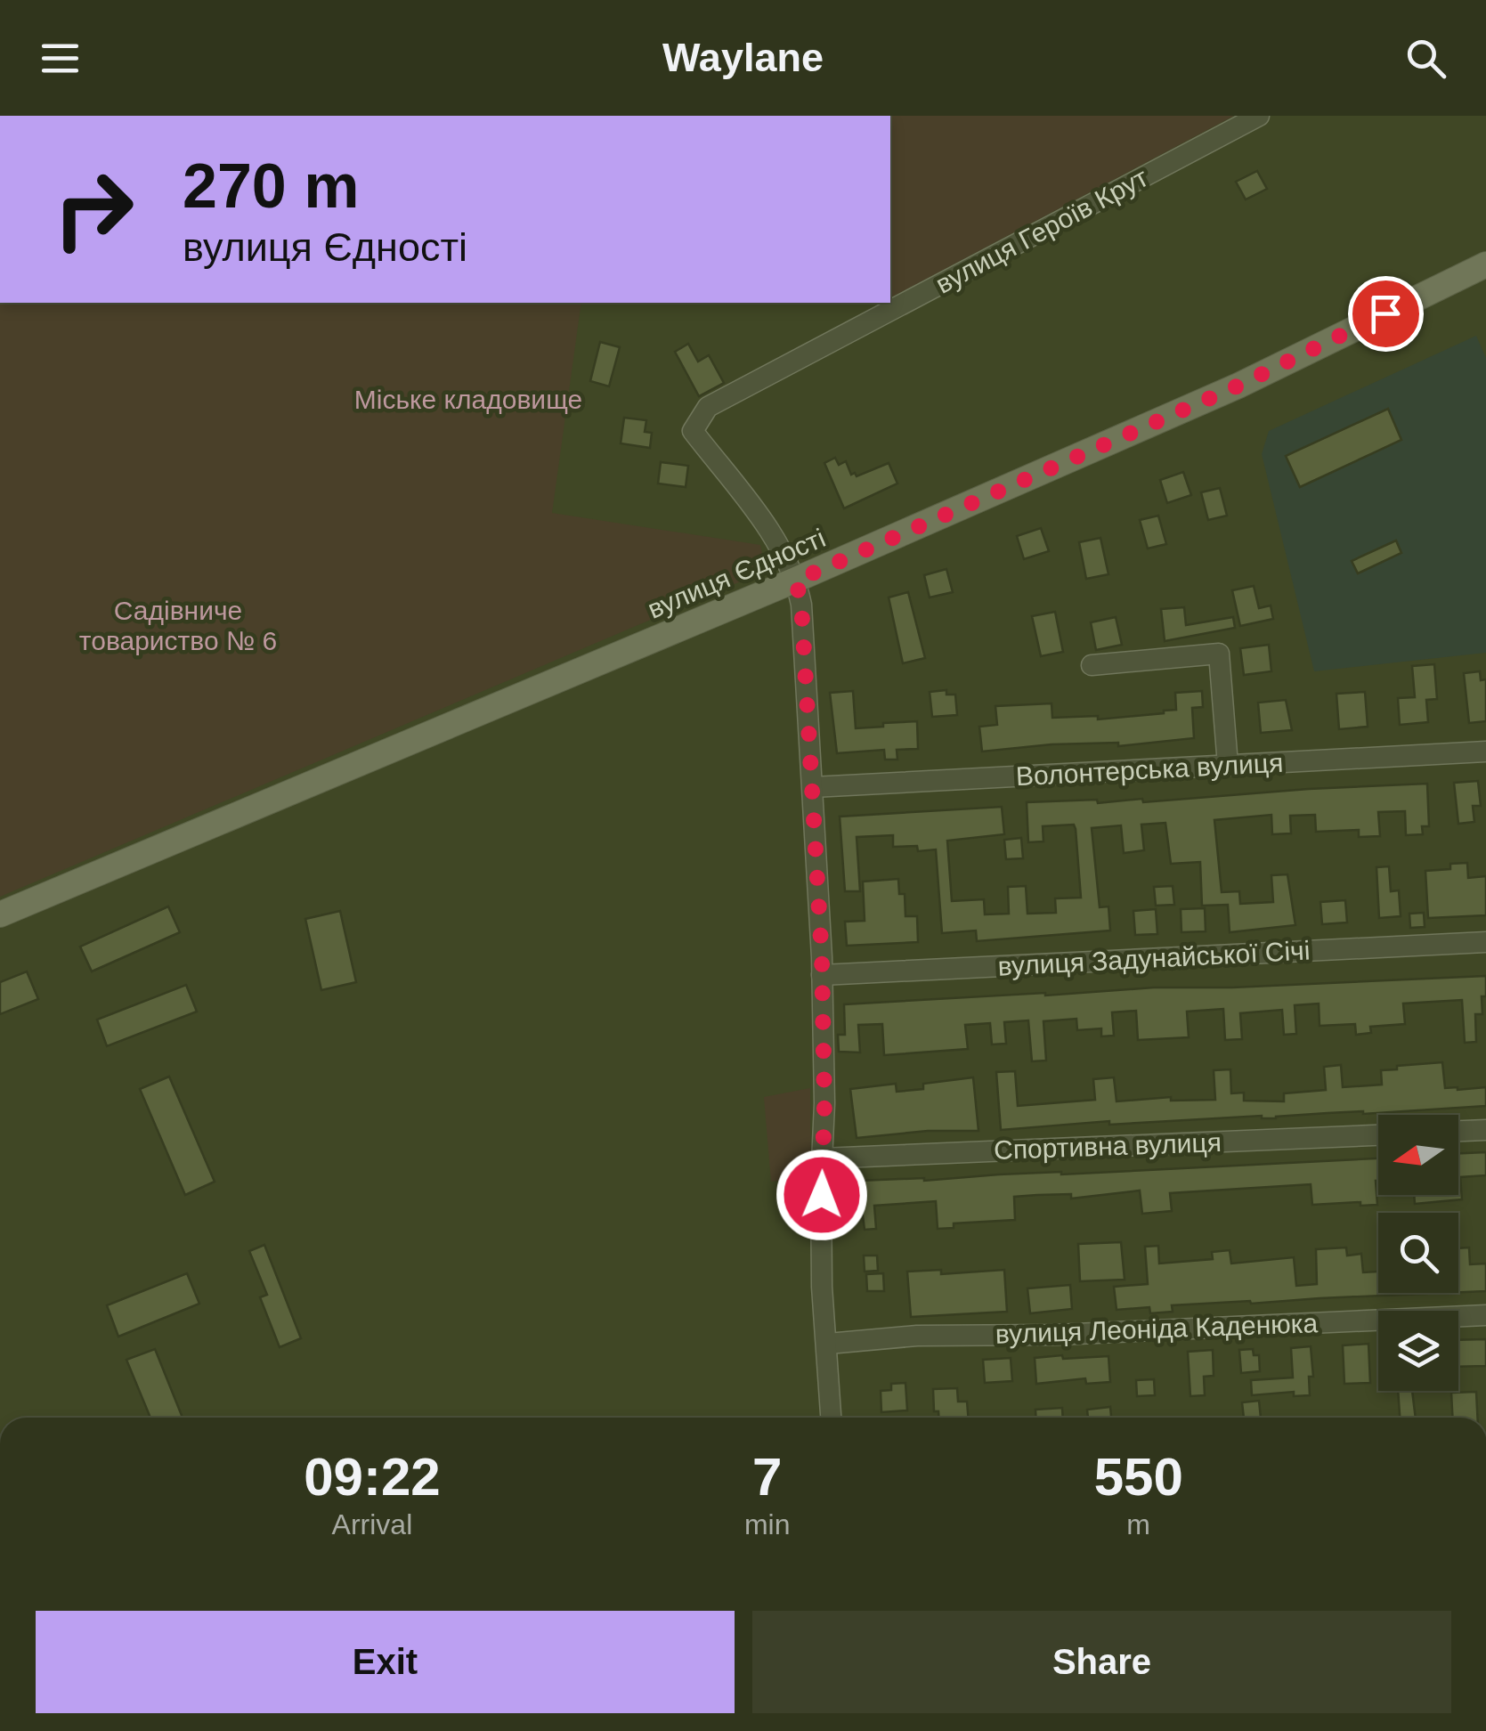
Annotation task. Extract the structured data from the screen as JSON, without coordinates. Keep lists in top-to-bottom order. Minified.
{"streets":{"main road":["вулиця Єдності"],"street":["вулиця Героїв Крут","Волонтерська вулиця","вулиця Задунайської Січі","Спортивна вулиця","вулиця Леоніда Каденюка"]},"crossings":[["вулиця Героїв Крут","вулиця Єдності"]],"parks":["Міське кладовище","Садівниче товариство № 6"],"north":"left","page":{"header":"Waylane","turn":["270 m","вулиця Єдності"],"eta":["09:22","Arrival","7","min","550","m"],"buttons":["Exit","Share"]}}
